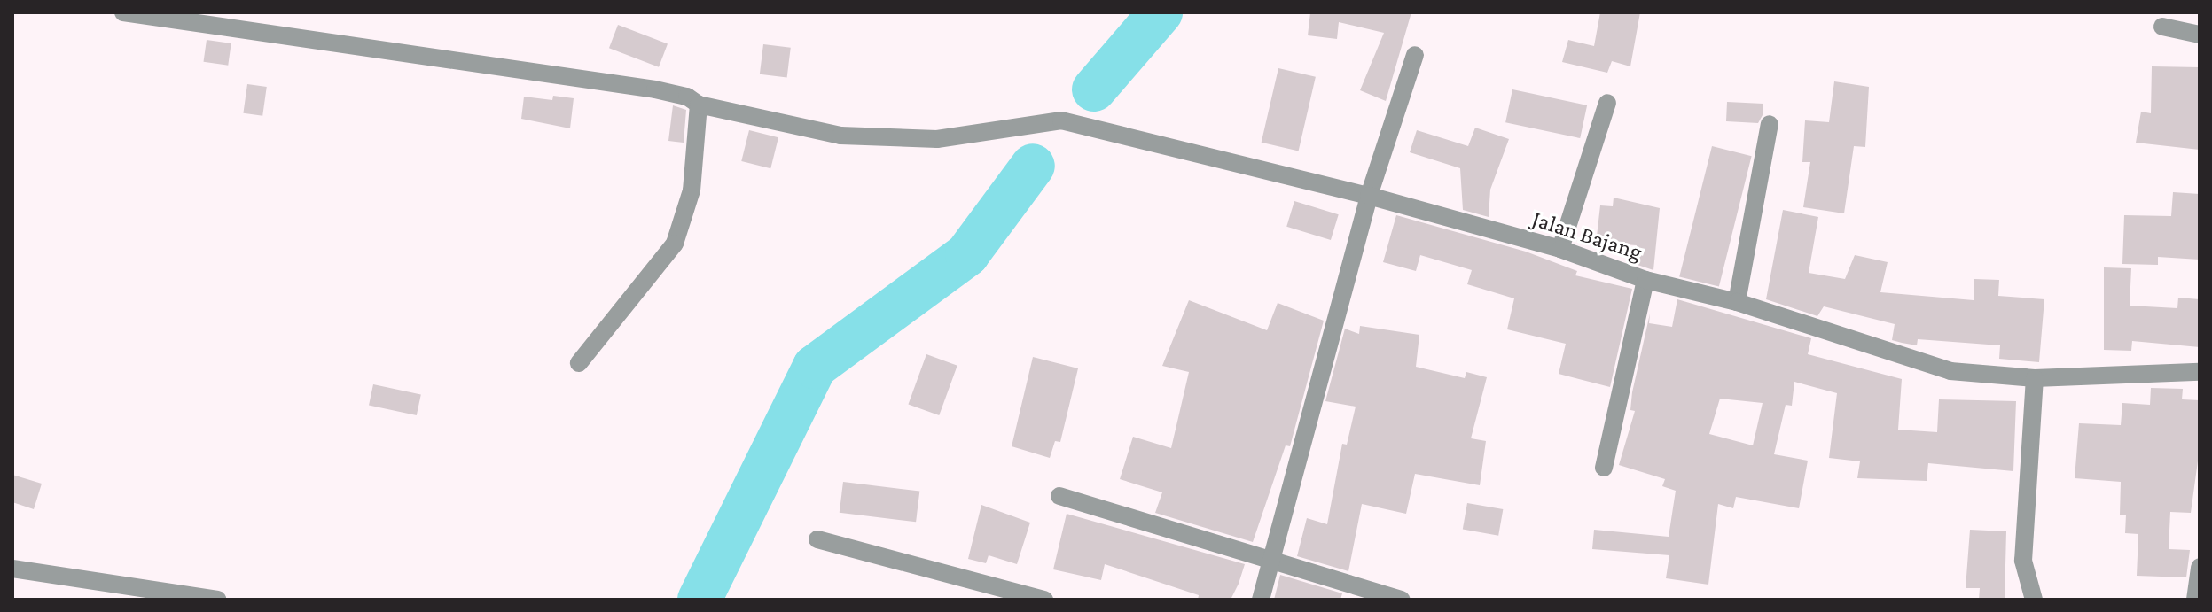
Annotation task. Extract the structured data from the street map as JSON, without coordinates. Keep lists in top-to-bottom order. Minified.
{"streets":{"street":["Jalan Bajang"]}}
